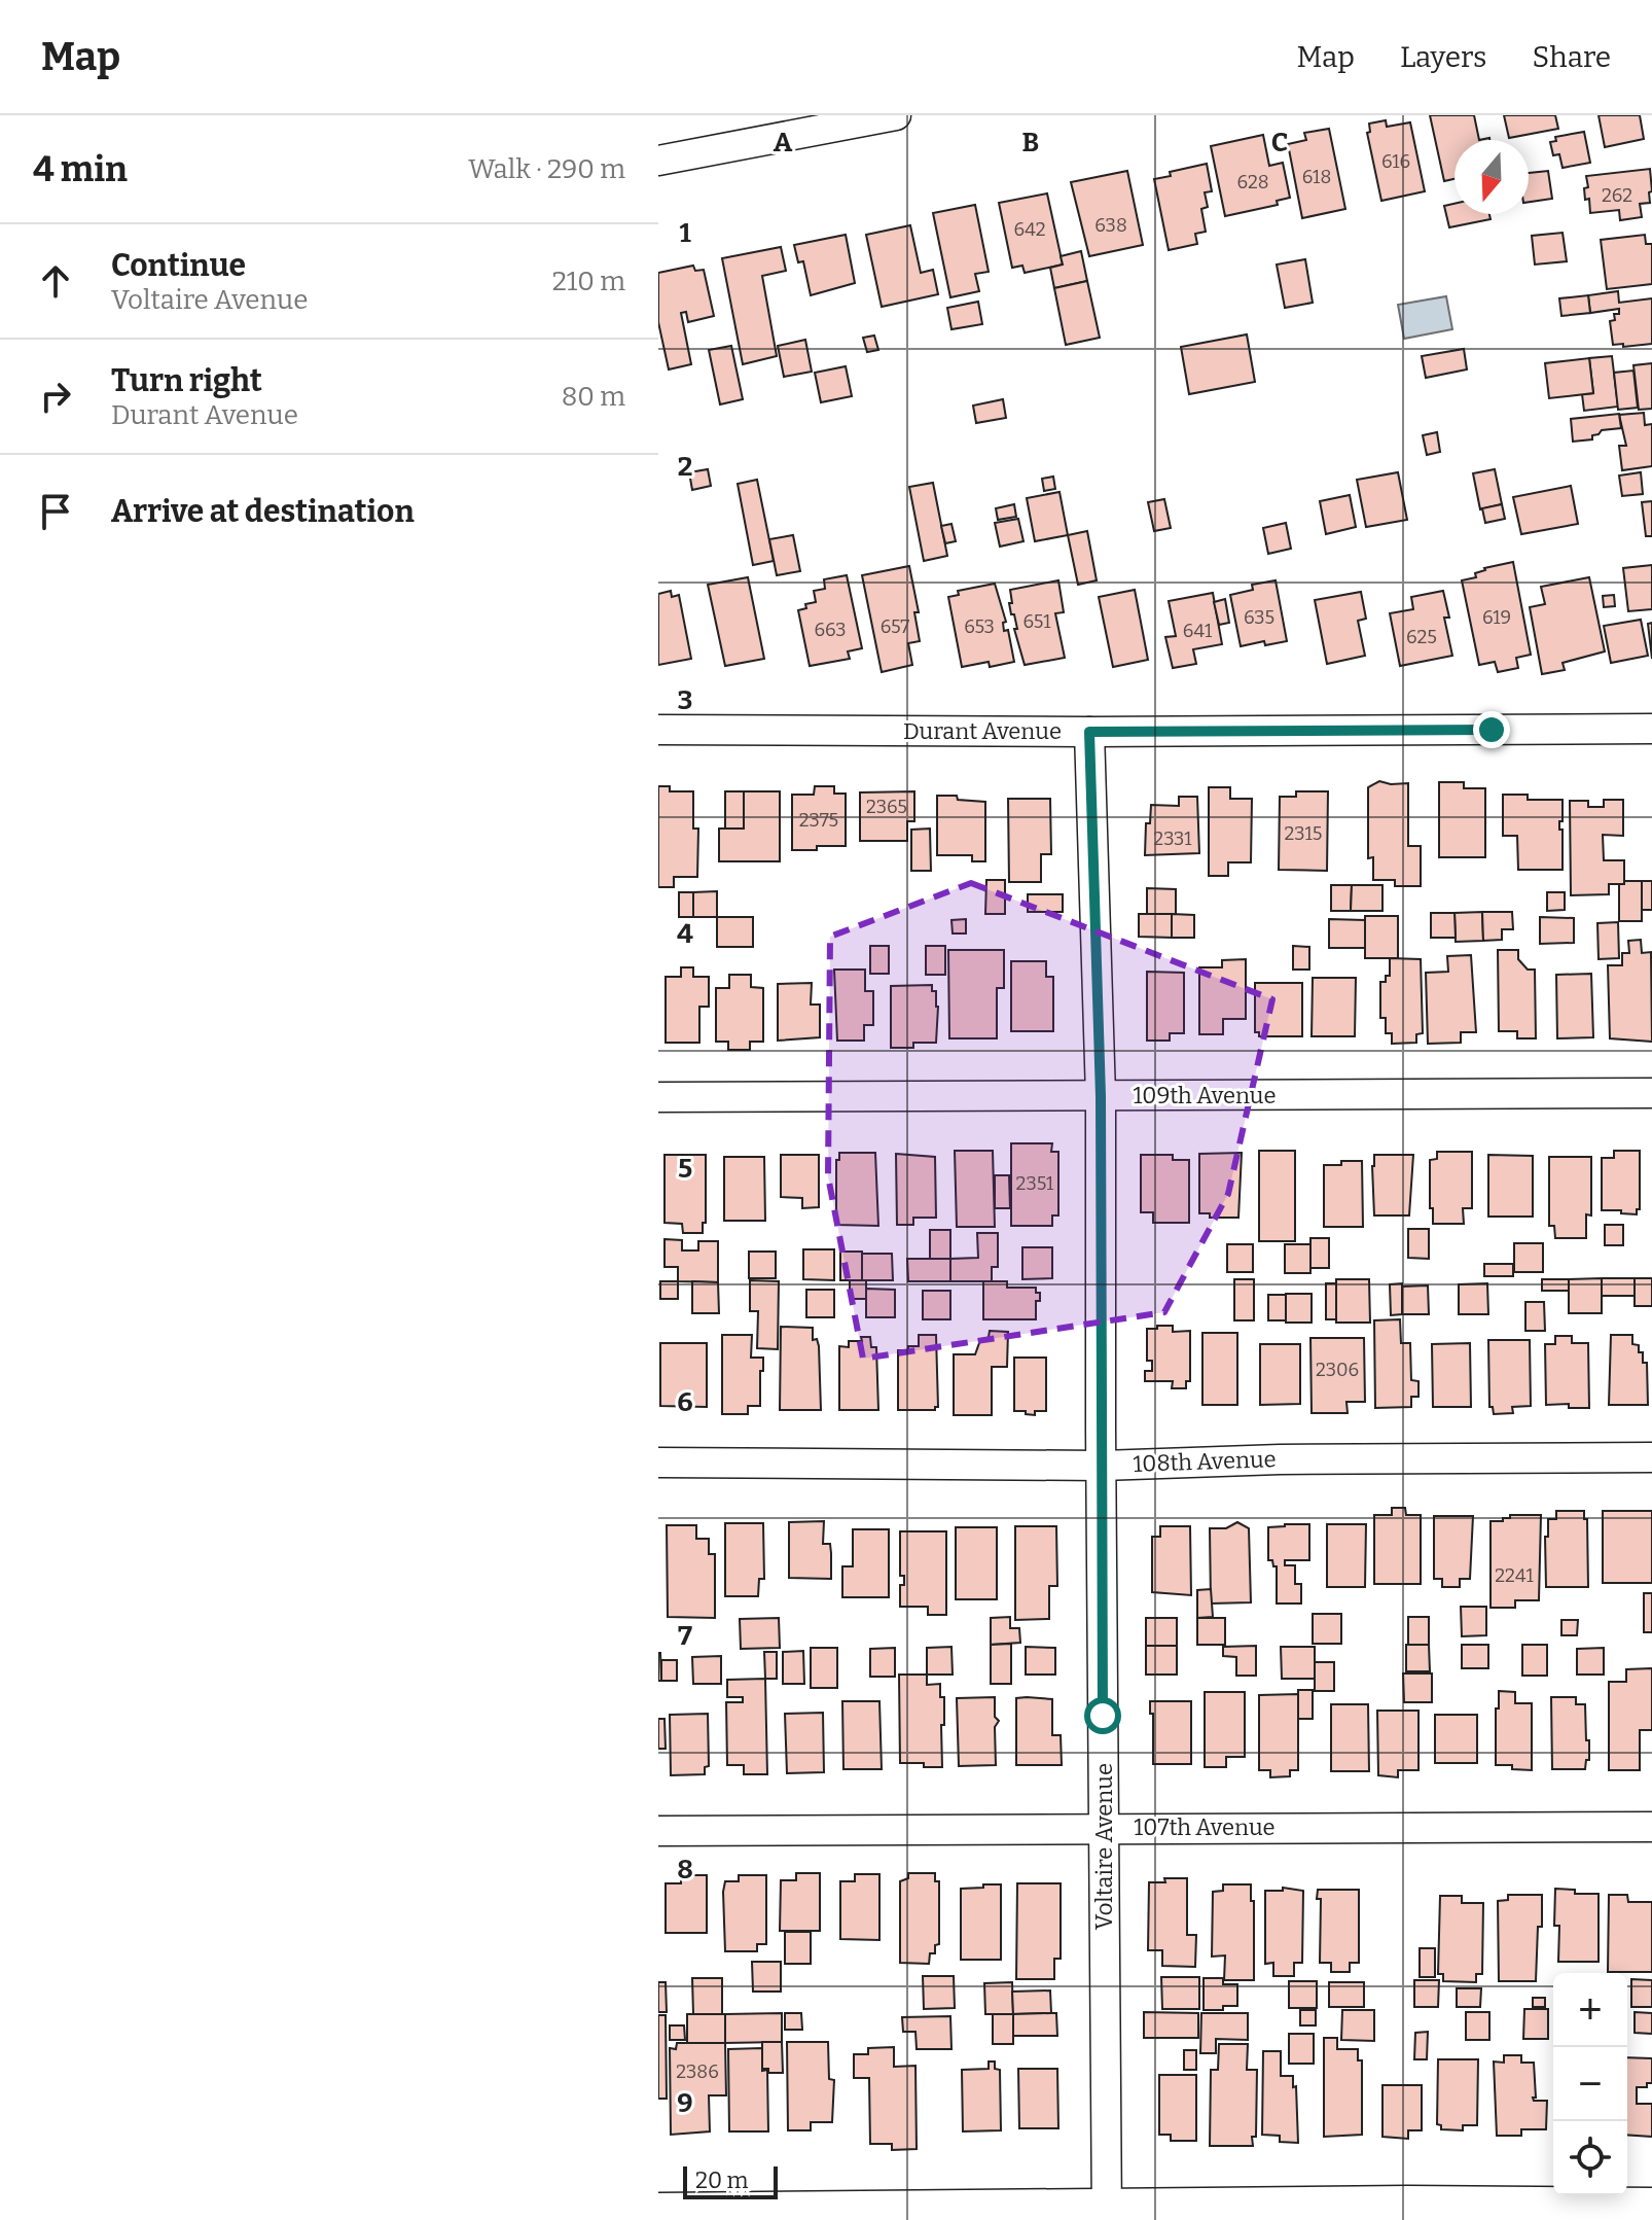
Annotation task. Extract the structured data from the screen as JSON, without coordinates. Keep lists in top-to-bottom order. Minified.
{"streets":{"street":["Durant Avenue","109th Avenue","108th Avenue","107th Avenue","Voltaire Avenue"]},"crossings":[["Durant Avenue","Voltaire Avenue"],["109th Avenue","Voltaire Avenue"],["108th Avenue","Voltaire Avenue"],["107th Avenue","Voltaire Avenue"]],"house_numbers":["616","618","628","262","638","642","635","619","651","657","653","663","641","625","2365","2375","2315","2331","2351","2306","2241","2386"],"scale_bar":"20 m","north":"bottom","page":{"header":"Map","nav":["Map","Layers","Share"],"heading":["4 min","Walk · 290 m"],"list":[["Continue","Voltaire Avenue","210 m"],["Turn right","Durant Avenue","80 m"],"Arrive at destination"],"map_buttons":["+","−"],"scale":"20 m"},"grid":{"columns":["A","B","C"],"rows":["1","2","3","4","5","6","7","8","9"]}}
